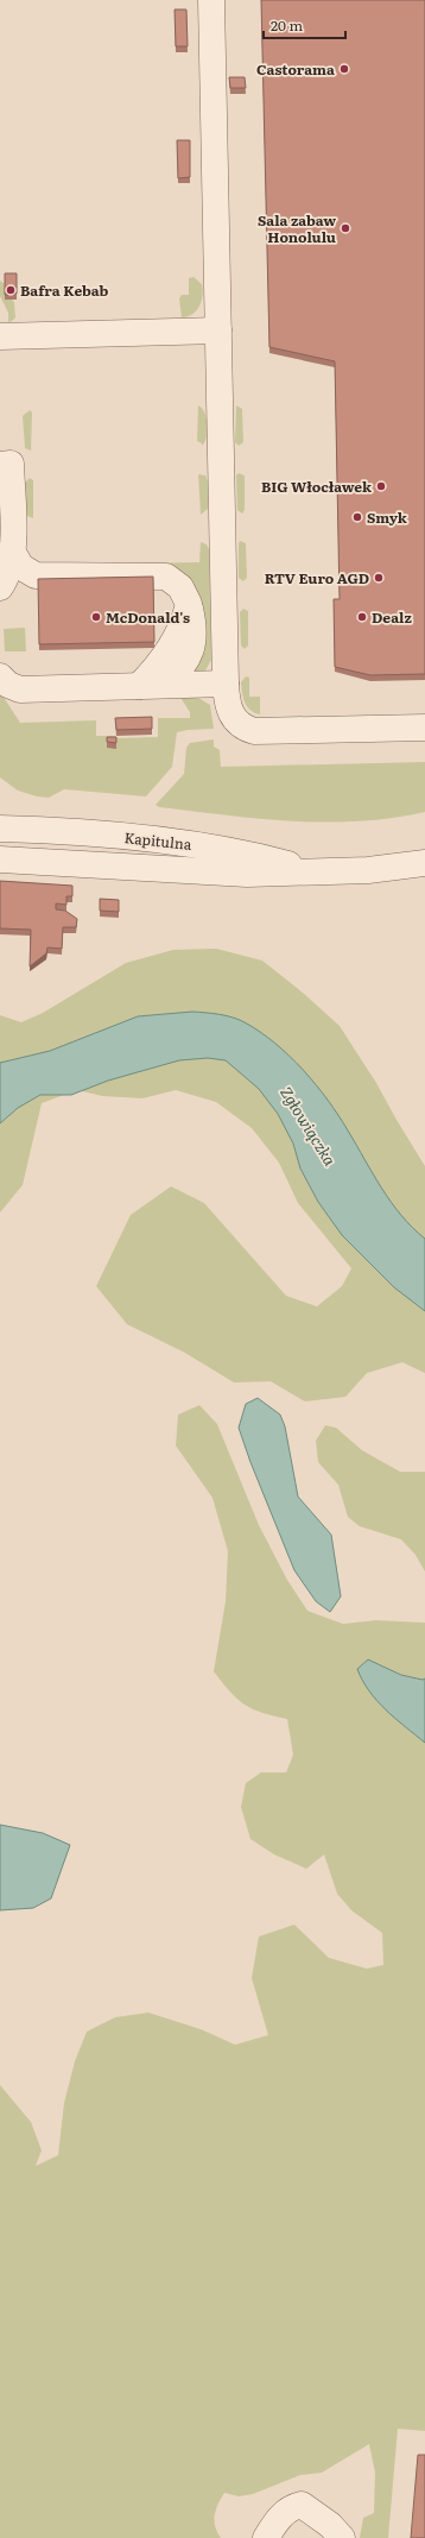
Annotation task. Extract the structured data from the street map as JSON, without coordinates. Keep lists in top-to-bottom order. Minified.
{"streets":{"street":["Kapitulna"]},"water":["Zgłowiączka"],"places":["Castorama","Sala zabaw Honolulu","Bafra Kebab","BIG Włocławek","Smyk","RTV Euro AGD","McDonald's","Dealz"],"scale_bar":"20 m"}
